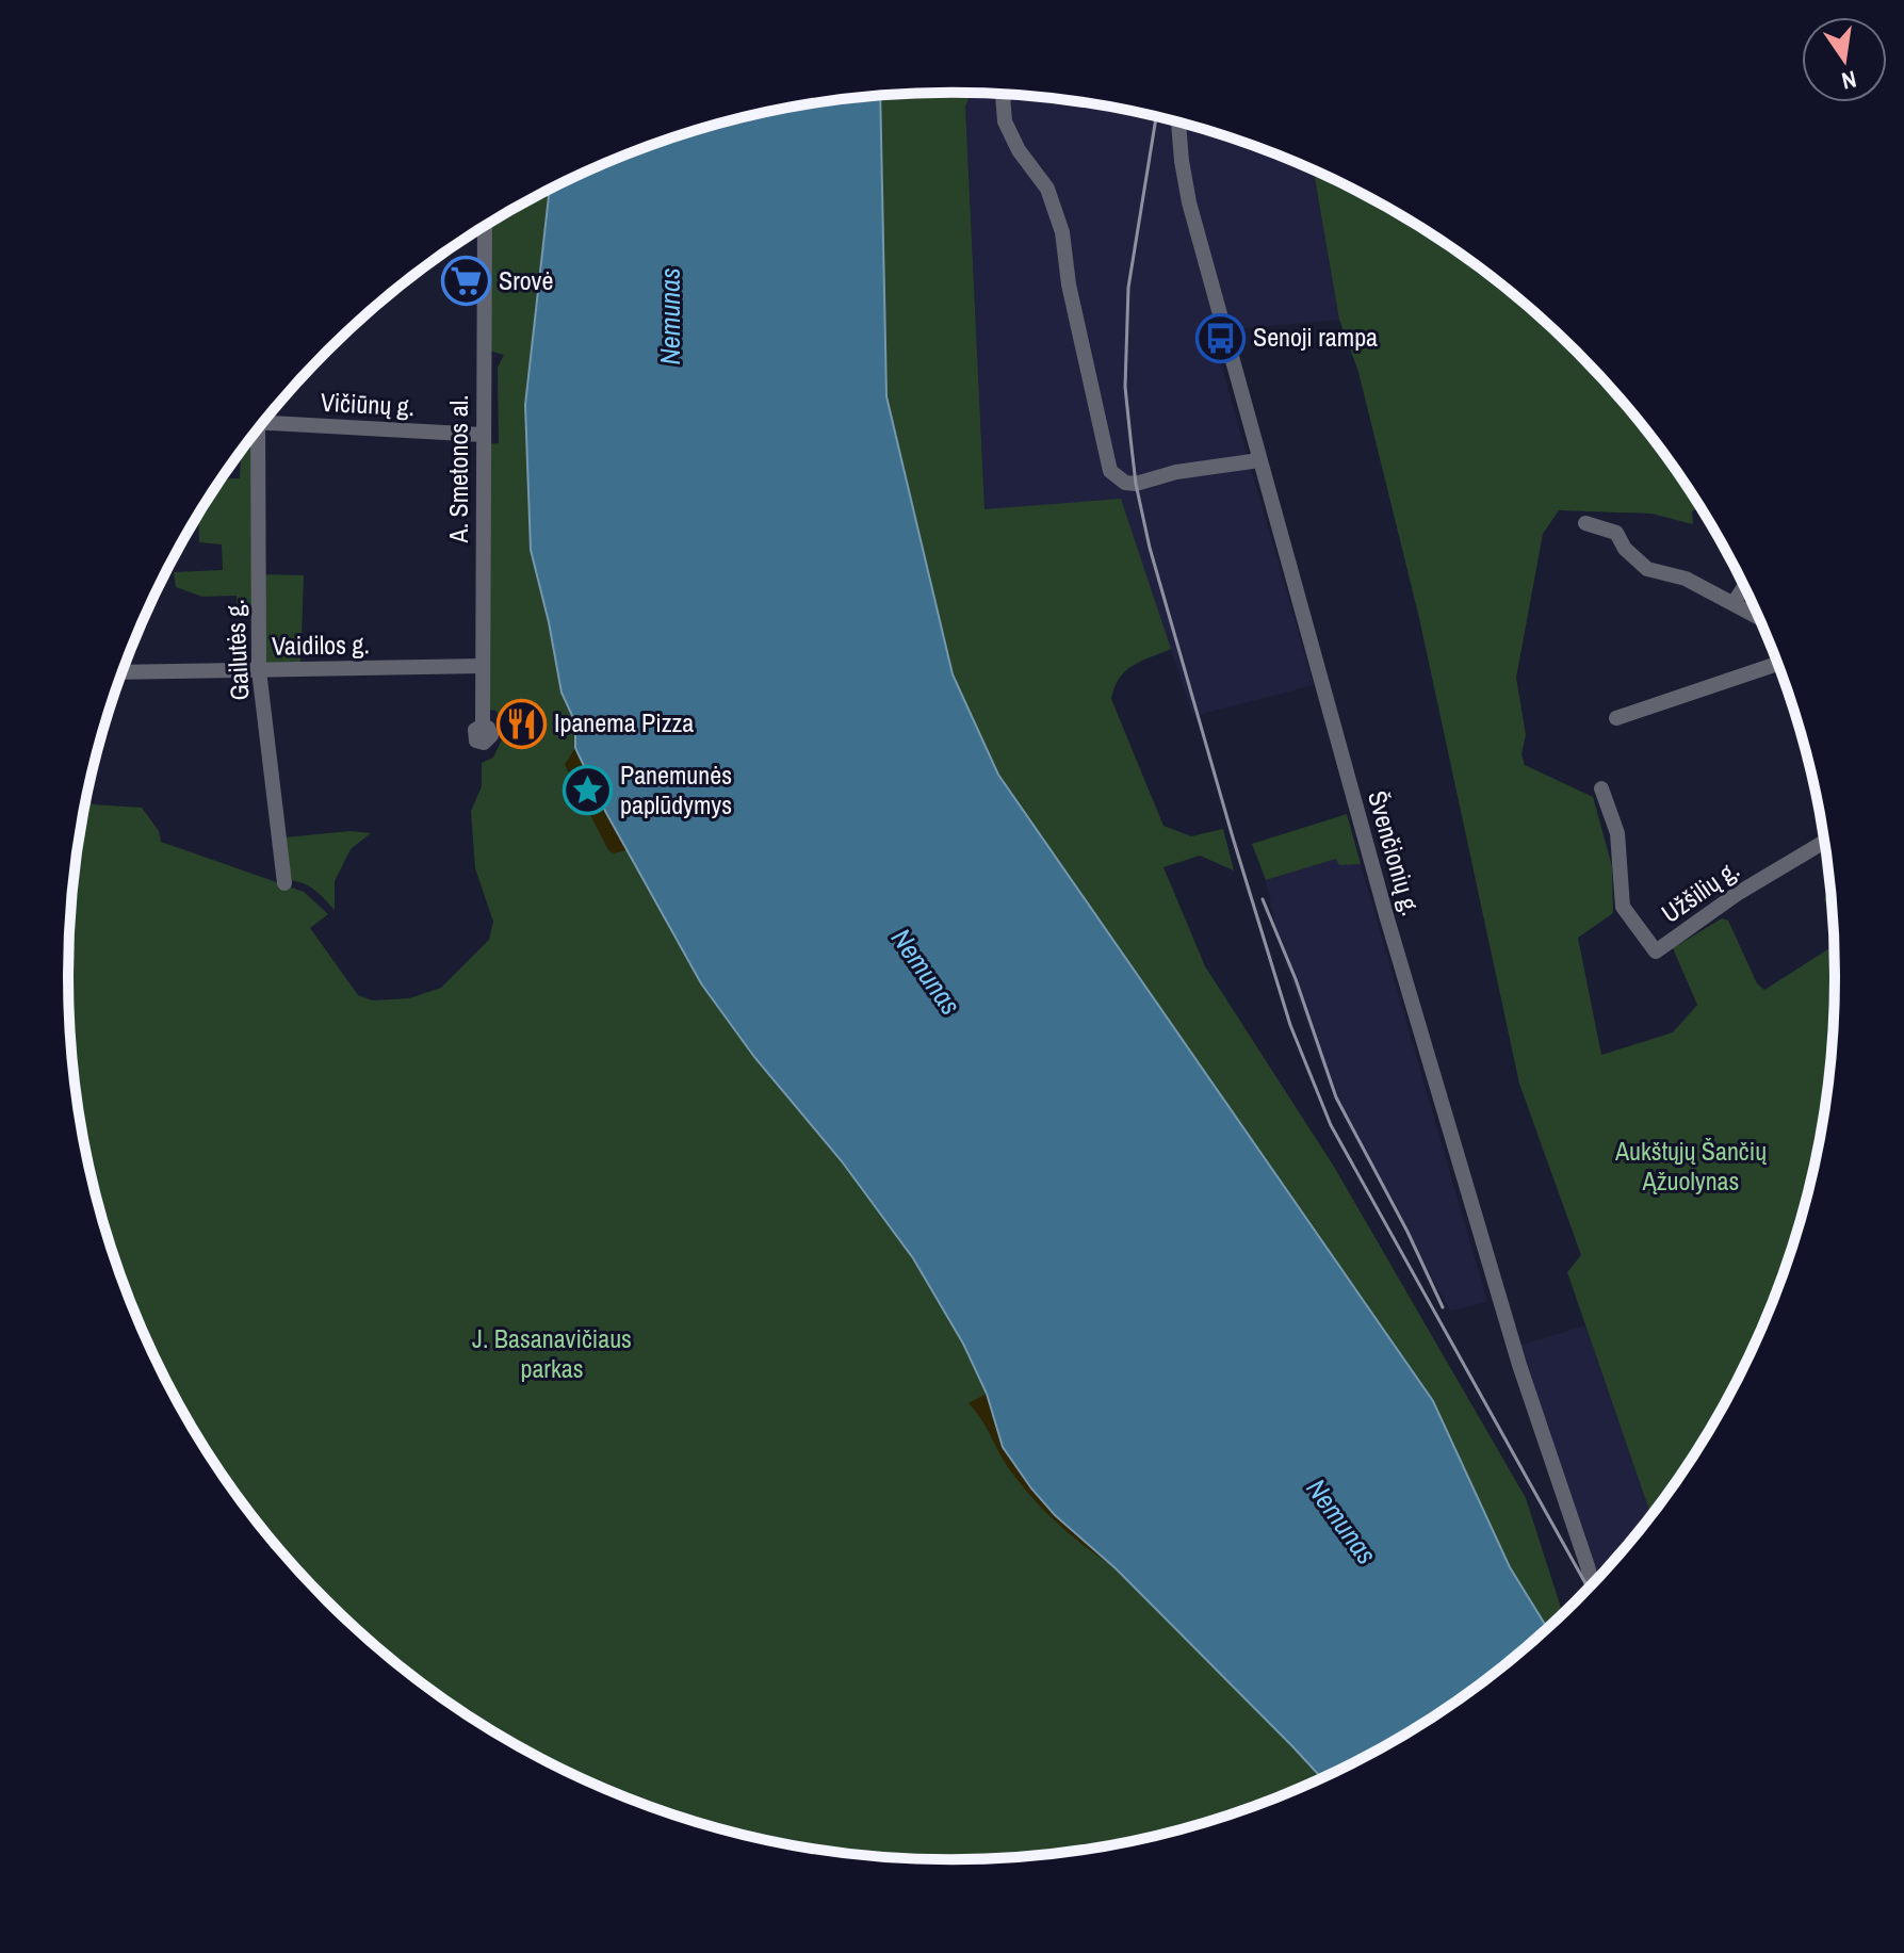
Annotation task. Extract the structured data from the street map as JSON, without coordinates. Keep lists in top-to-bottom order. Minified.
{"streets":{"street":["Vičiūnų g.","A. Smetonos al.","Vaidilos g.","Gailutės g.","Švenčionių g.","Užšilių g."]},"crossings":[["Vičiūnų g.","A. Smetonos al."],["A. Smetonos al.","Vaidilos g."],["Vaidilos g.","Gailutės g."]],"water":["Nemunas"],"parks":["Aukštųjų Šančių Ąžuolynas","J. Basanavičiaus parkas"],"places":{"supermarket":["Srovė"],"bus stop":["Senoji rampa"],"restaurant":["Ipanema Pizza"],"place":["Panemunės paplūdymys"]},"north":"bottom"}
